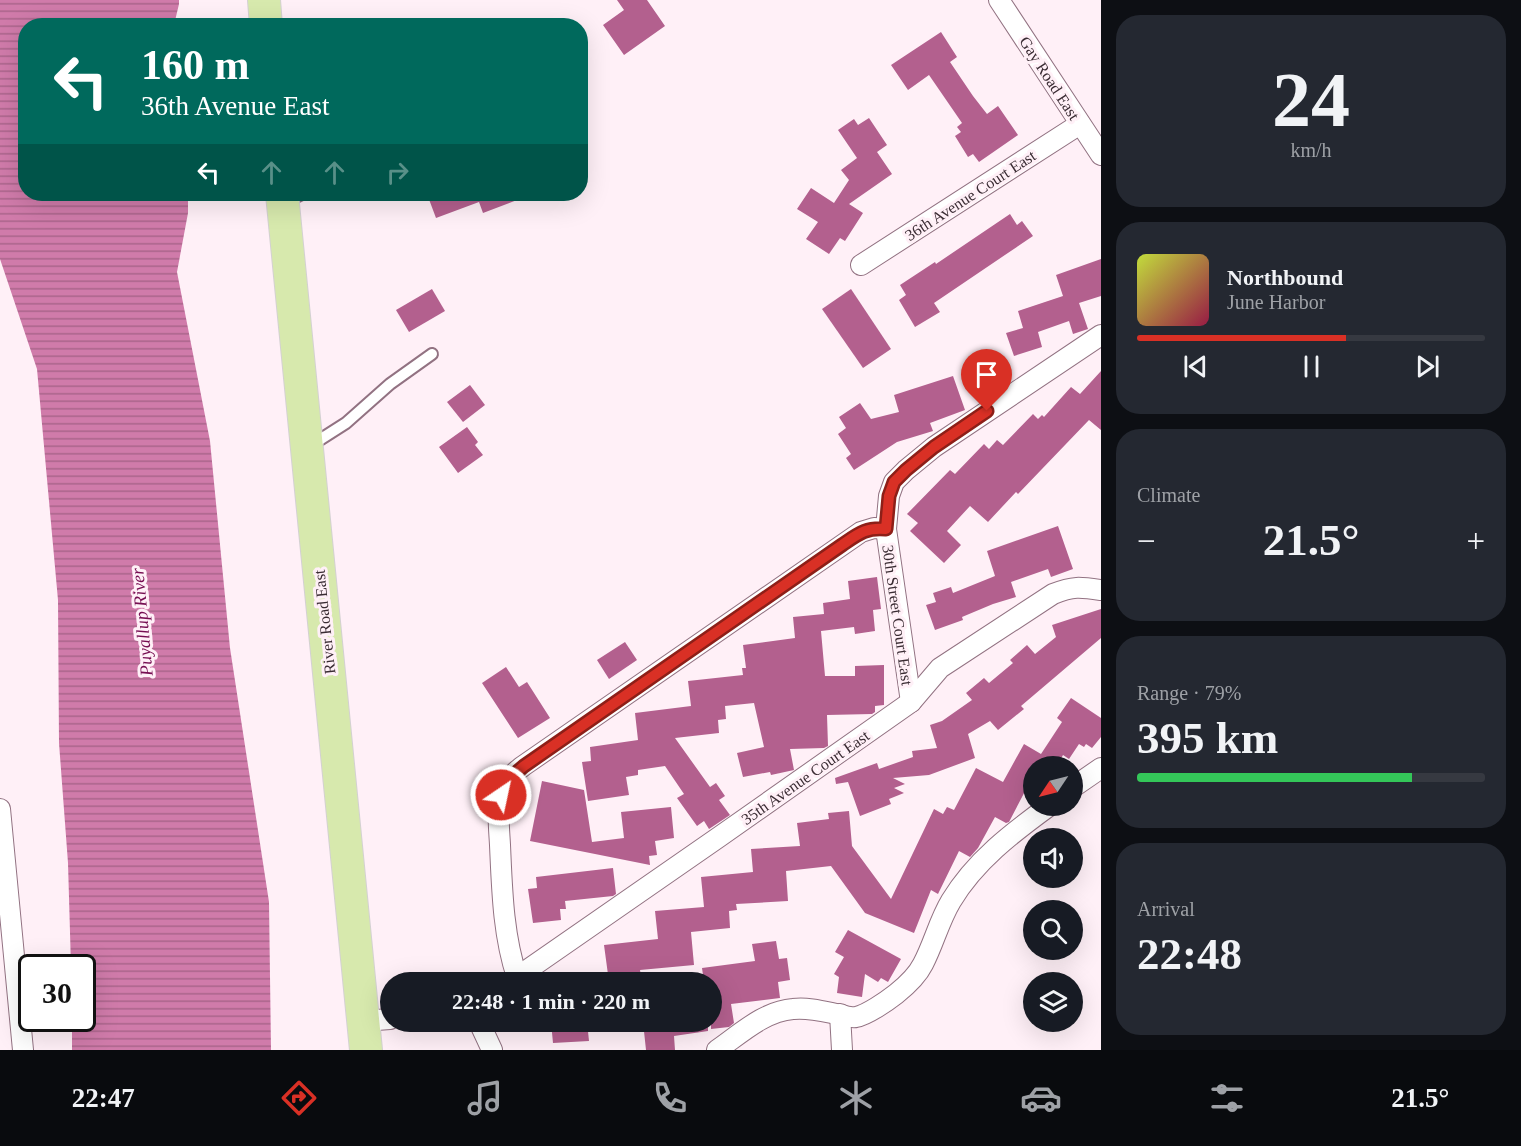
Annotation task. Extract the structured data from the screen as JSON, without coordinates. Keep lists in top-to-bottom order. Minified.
{"streets":{"main road":["River Road East"],"street":["Gay Road East","36th Avenue Court East","30th Street Court East","35th Avenue Court East"]},"crossings":[["Gay Road East","36th Avenue Court East"],["30th Street Court East","35th Avenue Court East"]],"water":["Puyallup River"],"north":"bottom left","page":{"tile":[["24","km/h"],"Climate",["Range · 79%","395 km"],["Arrival","22:48"]],"turn":["160 m","36th Avenue East"],"song":["Northbound","June Harbor"],"heat":["−","21.5°","+"],"limit":"30","trip":"22:48 · 1 min · 220 m","tabs":["22:47","21.5°"]}}
